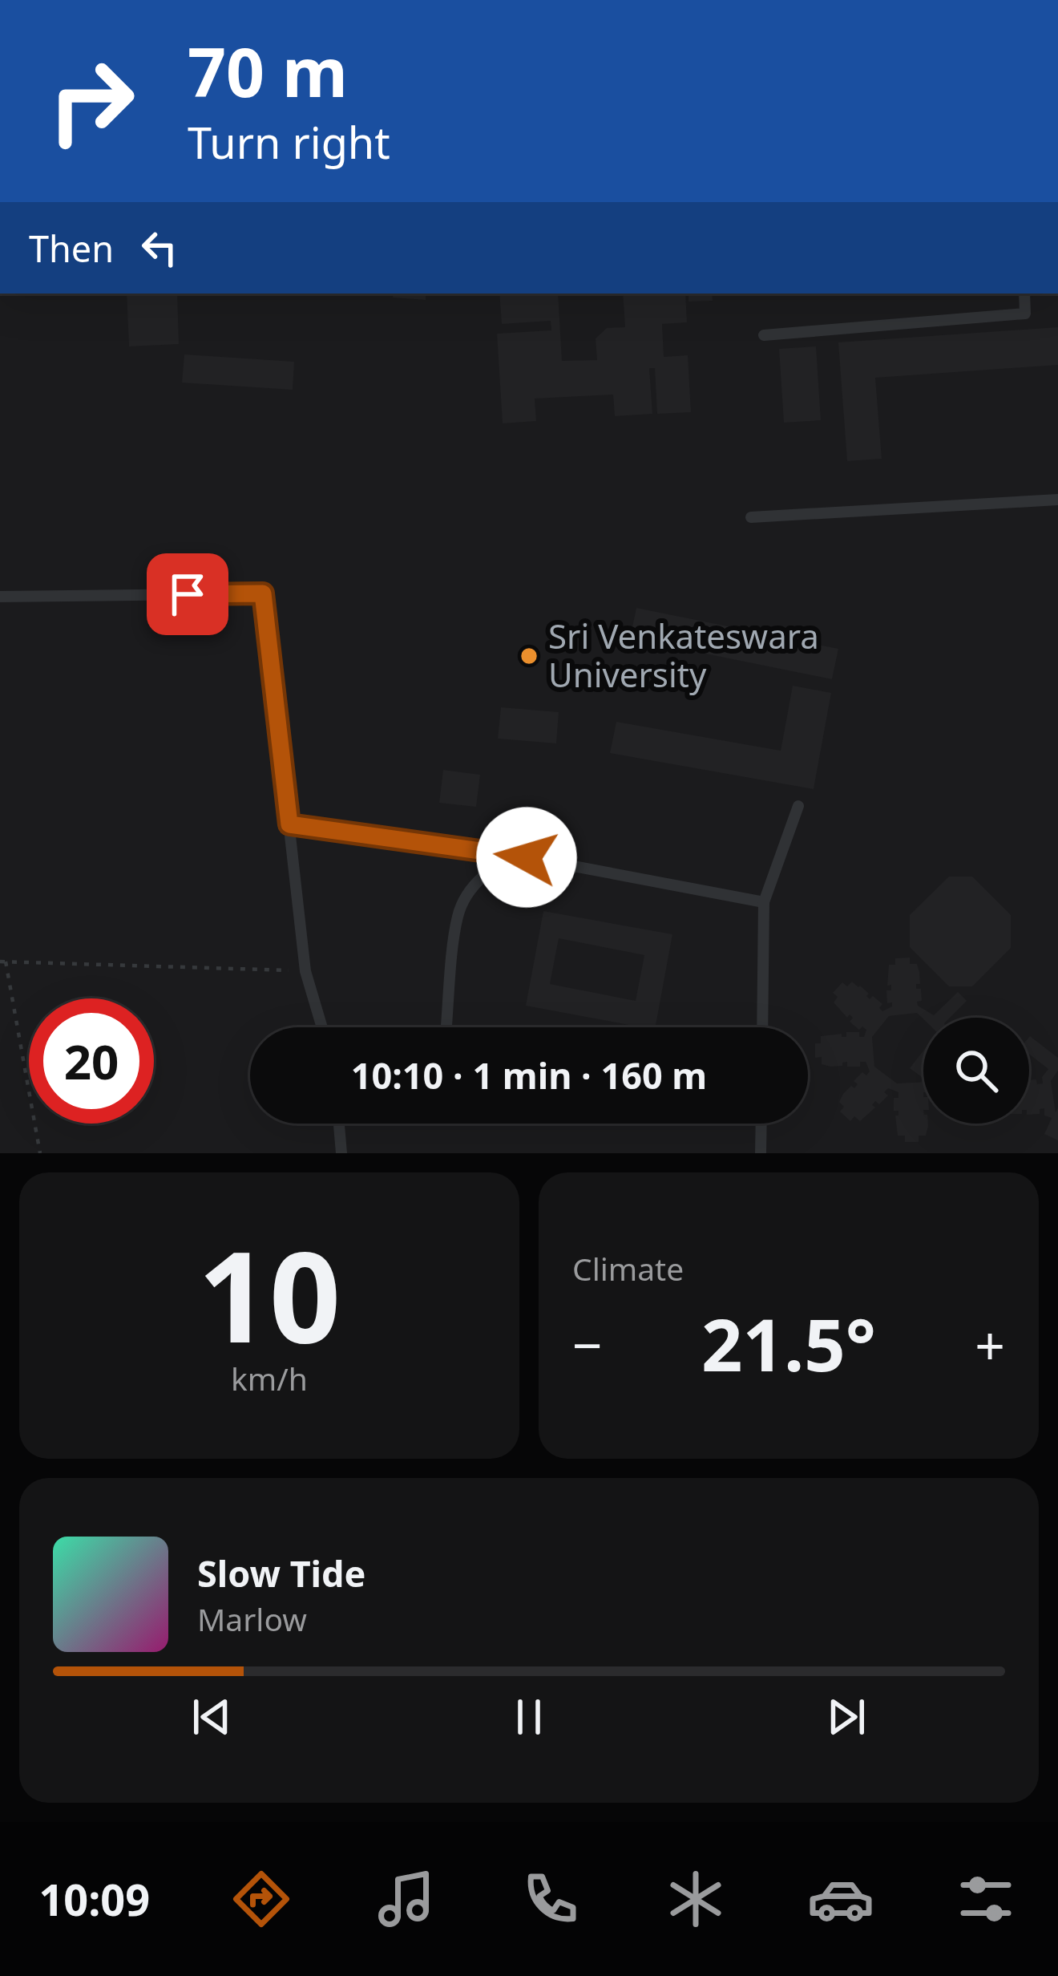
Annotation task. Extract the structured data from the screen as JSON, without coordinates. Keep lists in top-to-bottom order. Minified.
{"places":["Sri Venkateswara University"],"page":{"turn":["70 m","Turn right"],"then":"Then","limit":"20","trip":"10:10 · 1 min · 160 m","tile":[["10","km/h"],"Climate"],"heat":["−","21.5°","+"],"song":["Slow Tide","Marlow"],"tabs":"10:09"}}
